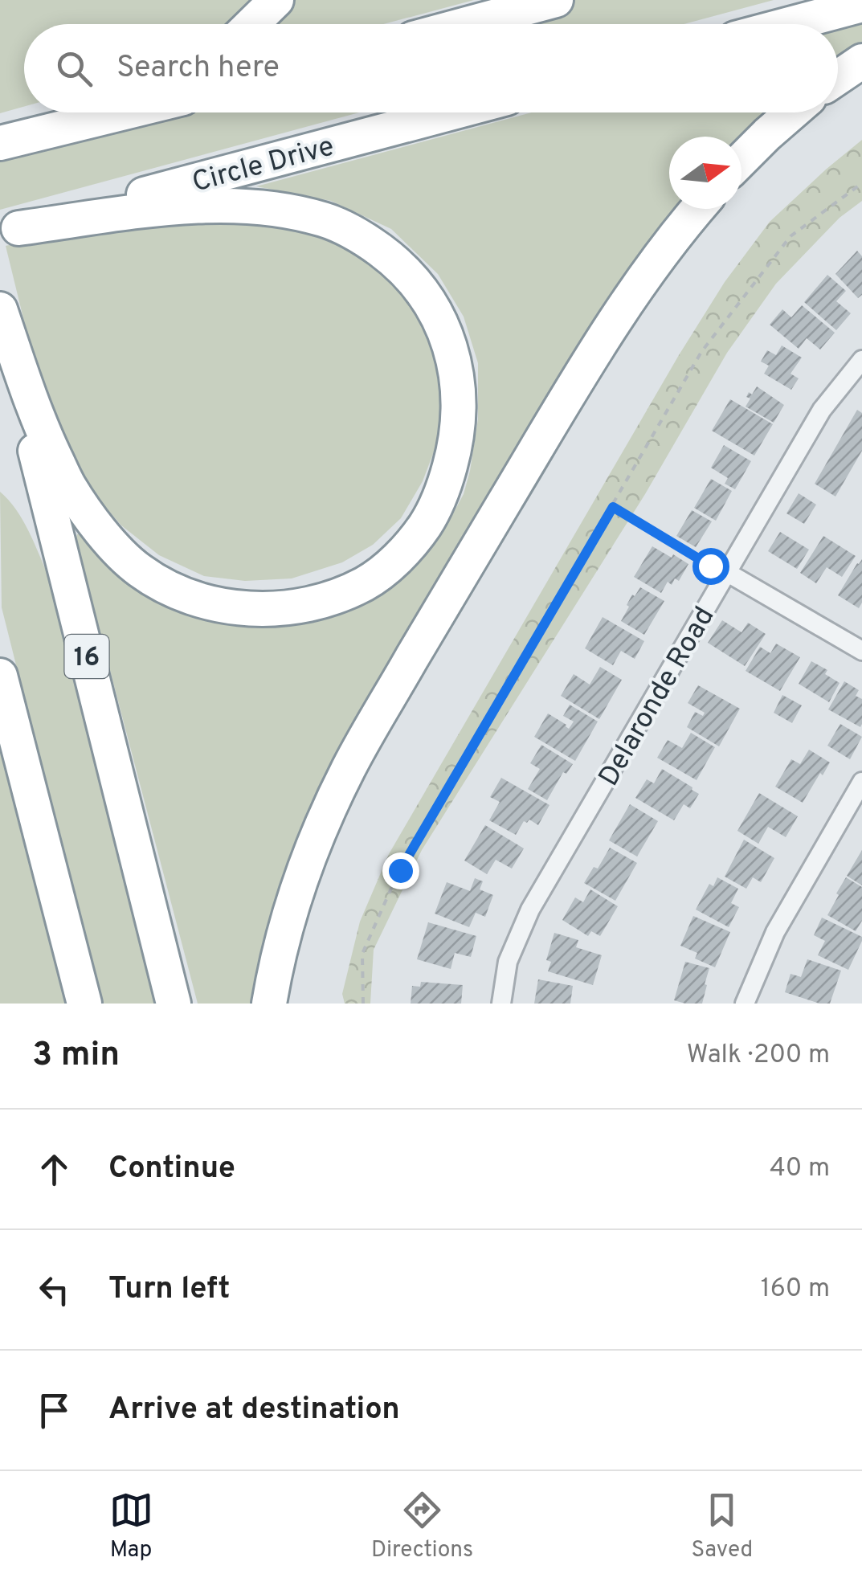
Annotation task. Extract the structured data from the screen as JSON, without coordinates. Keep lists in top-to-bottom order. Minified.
{"streets":{"highway":["Circle Drive","16"],"street":["Delaronde Road"]},"north":"right","page":{"search":"Search here","heading":["3 min","Walk · 200 m"],"list":[["Continue","40 m"],["Turn left","160 m"],"Arrive at destination"],"nav":["Map","Directions","Saved"]}}
